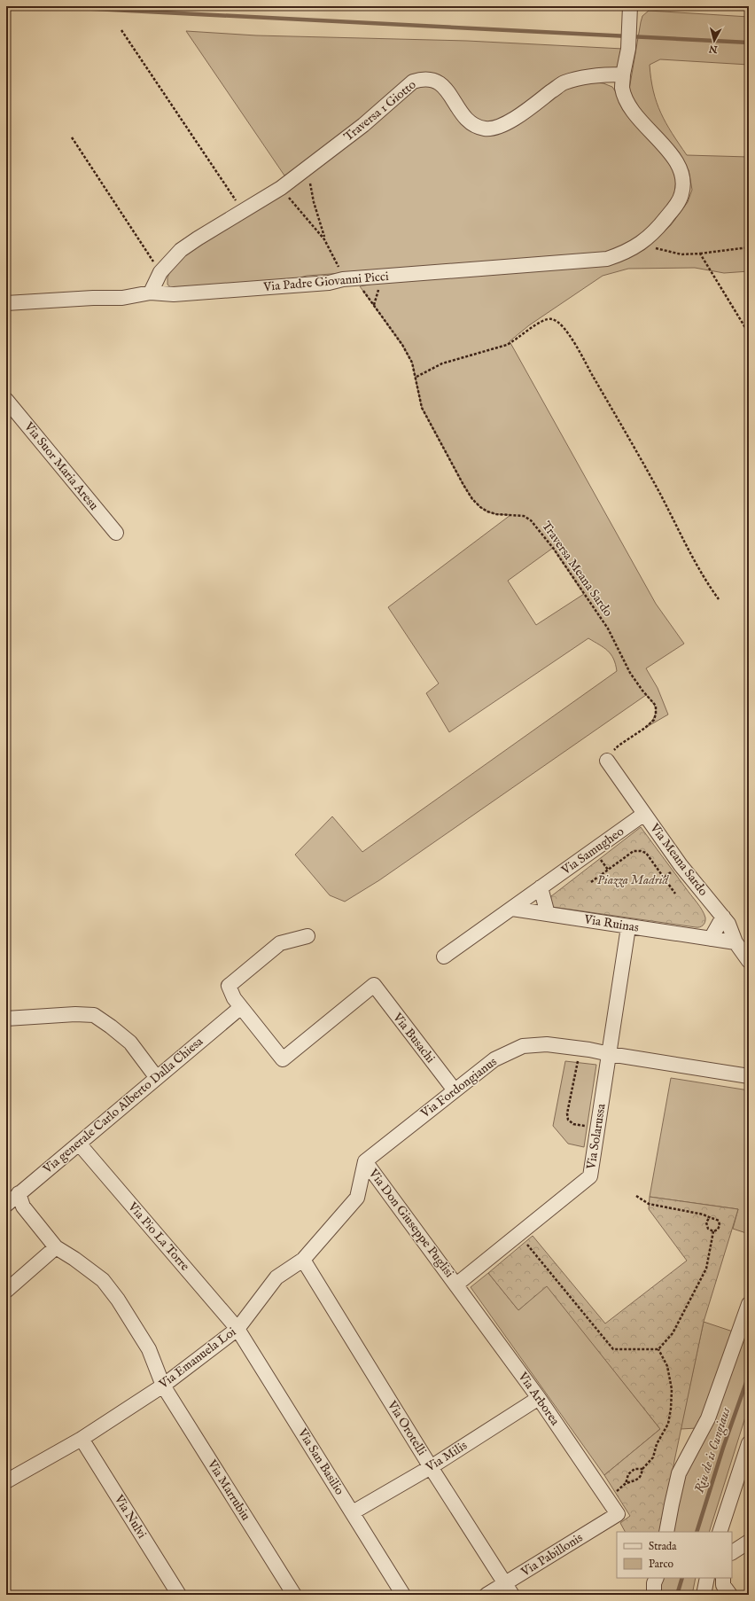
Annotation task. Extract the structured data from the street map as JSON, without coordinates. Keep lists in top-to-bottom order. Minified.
{"streets":{"street":["Traversa 1 Giotto","Via Padre Giovanni Picci","Via Suor Maria Aresu","Via Samugheo","Via Meana Sardo","Via Ruinas","Via Busachi","Via Fordongianus","Via generale Carlo Alberto Dalla Chiesa","Via Solarussa","Via Don Giuseppe Puglisi","Via Pio La Torre","Via Emanuela Loi","Via Arborea","Via Orotelli","Via Milis","Via San Basilio","Via Marrubiu","Via Nulvi","Via Pabillonis"],"path":["Traversa Meana Sardo"]},"crossings":[["Traversa 1 Giotto","Via Padre Giovanni Picci"],["Via Padre Giovanni Picci","Traversa Meana Sardo"],["Traversa Meana Sardo","Via Meana Sardo"],["Via Samugheo","Via Meana Sardo"],["Via Samugheo","Via Ruinas"],["Via Meana Sardo","Via Ruinas"],["Via Ruinas","Via Solarussa"],["Via Busachi","Via Fordongianus"],["Via Busachi","Via generale Carlo Alberto Dalla Chiesa"],["Via Fordongianus","Via Solarussa"],["Via Fordongianus","Via Don Giuseppe Puglisi"],["Via Fordongianus","Via Emanuela Loi"],["Via generale Carlo Alberto Dalla Chiesa","Via Pio La Torre"],["Via generale Carlo Alberto Dalla Chiesa","Via Marrubiu"],["Via Solarussa","Via Don Giuseppe Puglisi"],["Via Solarussa","Via Arborea"],["Via Don Giuseppe Puglisi","Via Emanuela Loi"],["Via Don Giuseppe Puglisi","Via Arborea"],["Via Pio La Torre","Via Emanuela Loi"],["Via Pio La Torre","Via San Basilio"],["Via Emanuela Loi","Via Orotelli"],["Via Emanuela Loi","Via San Basilio"],["Via Emanuela Loi","Via Marrubiu"],["Via Emanuela Loi","Via Nulvi"],["Via Arborea","Via Milis"],["Via Arborea","Via Pabillonis"],["Via Orotelli","Via Milis"],["Via Orotelli","Via Pabillonis"],["Via Milis","Via San Basilio"]],"water":["Riu de is Cungiaus"],"parks":["Piazza Madrid"],"legend":["Strada","Parco"],"north":"bottom"}
